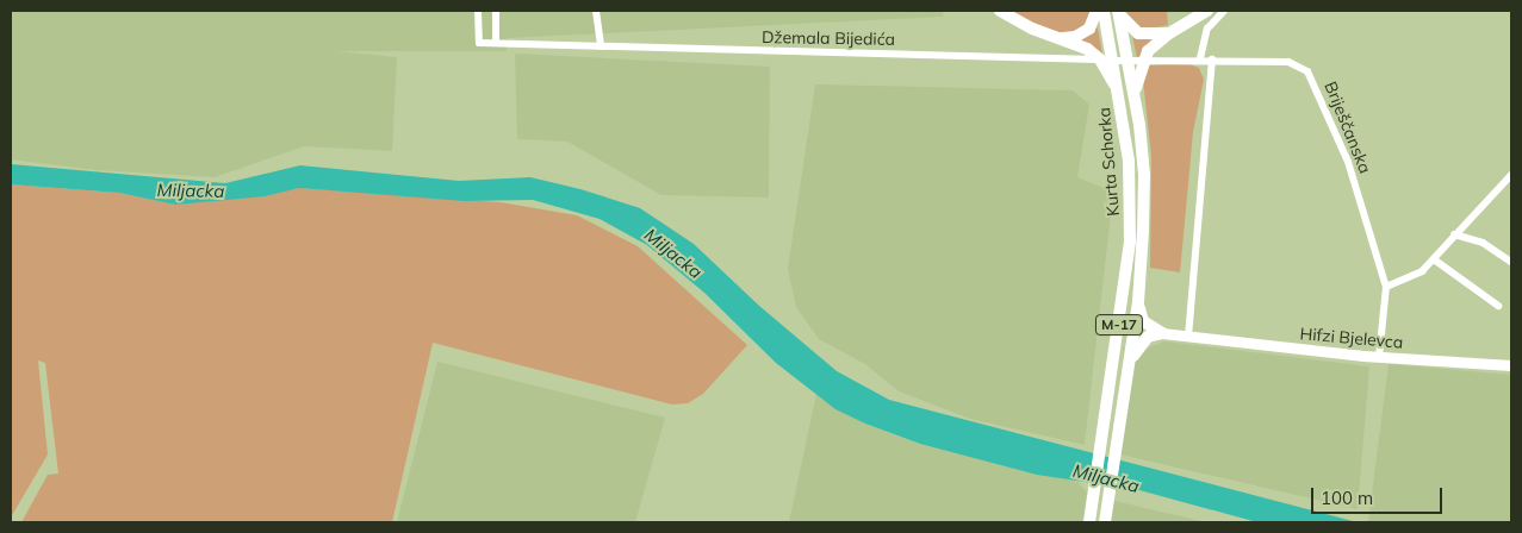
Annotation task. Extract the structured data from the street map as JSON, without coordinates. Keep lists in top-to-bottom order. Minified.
{"streets":{"main road":["Kurta Schorka","M-17","Hifzi Bjelevca"],"street":["Džemala Bijedića","Briješčanska"]},"crossings":[["Džemala Bijedića","Briješčanska"]],"water":["Miljacka"],"scale_bar":"100 m"}
